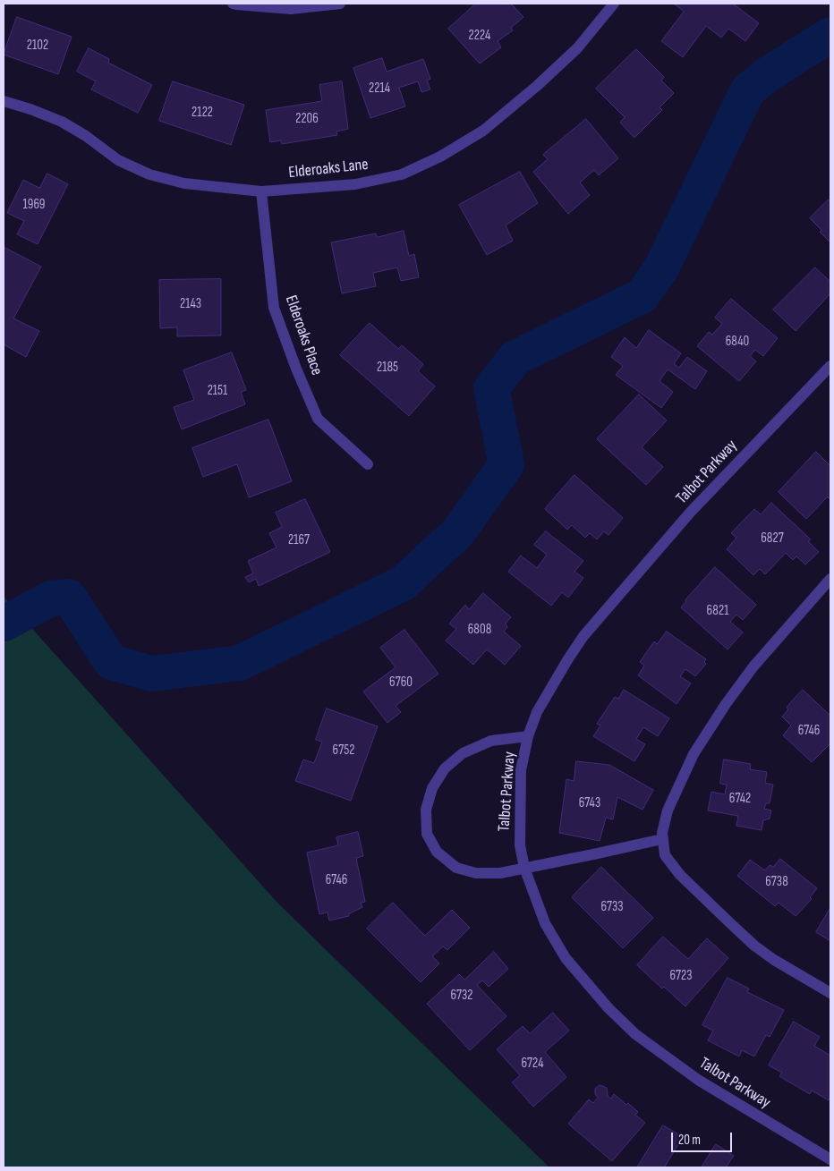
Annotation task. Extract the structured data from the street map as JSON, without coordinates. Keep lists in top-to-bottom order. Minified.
{"streets":{"street":["Elderoaks Lane","Elderoaks Place","Talbot Parkway"]},"crossings":[["Elderoaks Lane","Elderoaks Place"]],"house_numbers":["2224","2102","2214","2122","2206","1969","2143","6840","2185","2151","6827","2167","6821","6808","6760","6746","6752","6742","6743","6746","6738","6733","6723","6732","6724"],"scale_bar":"20 m"}
